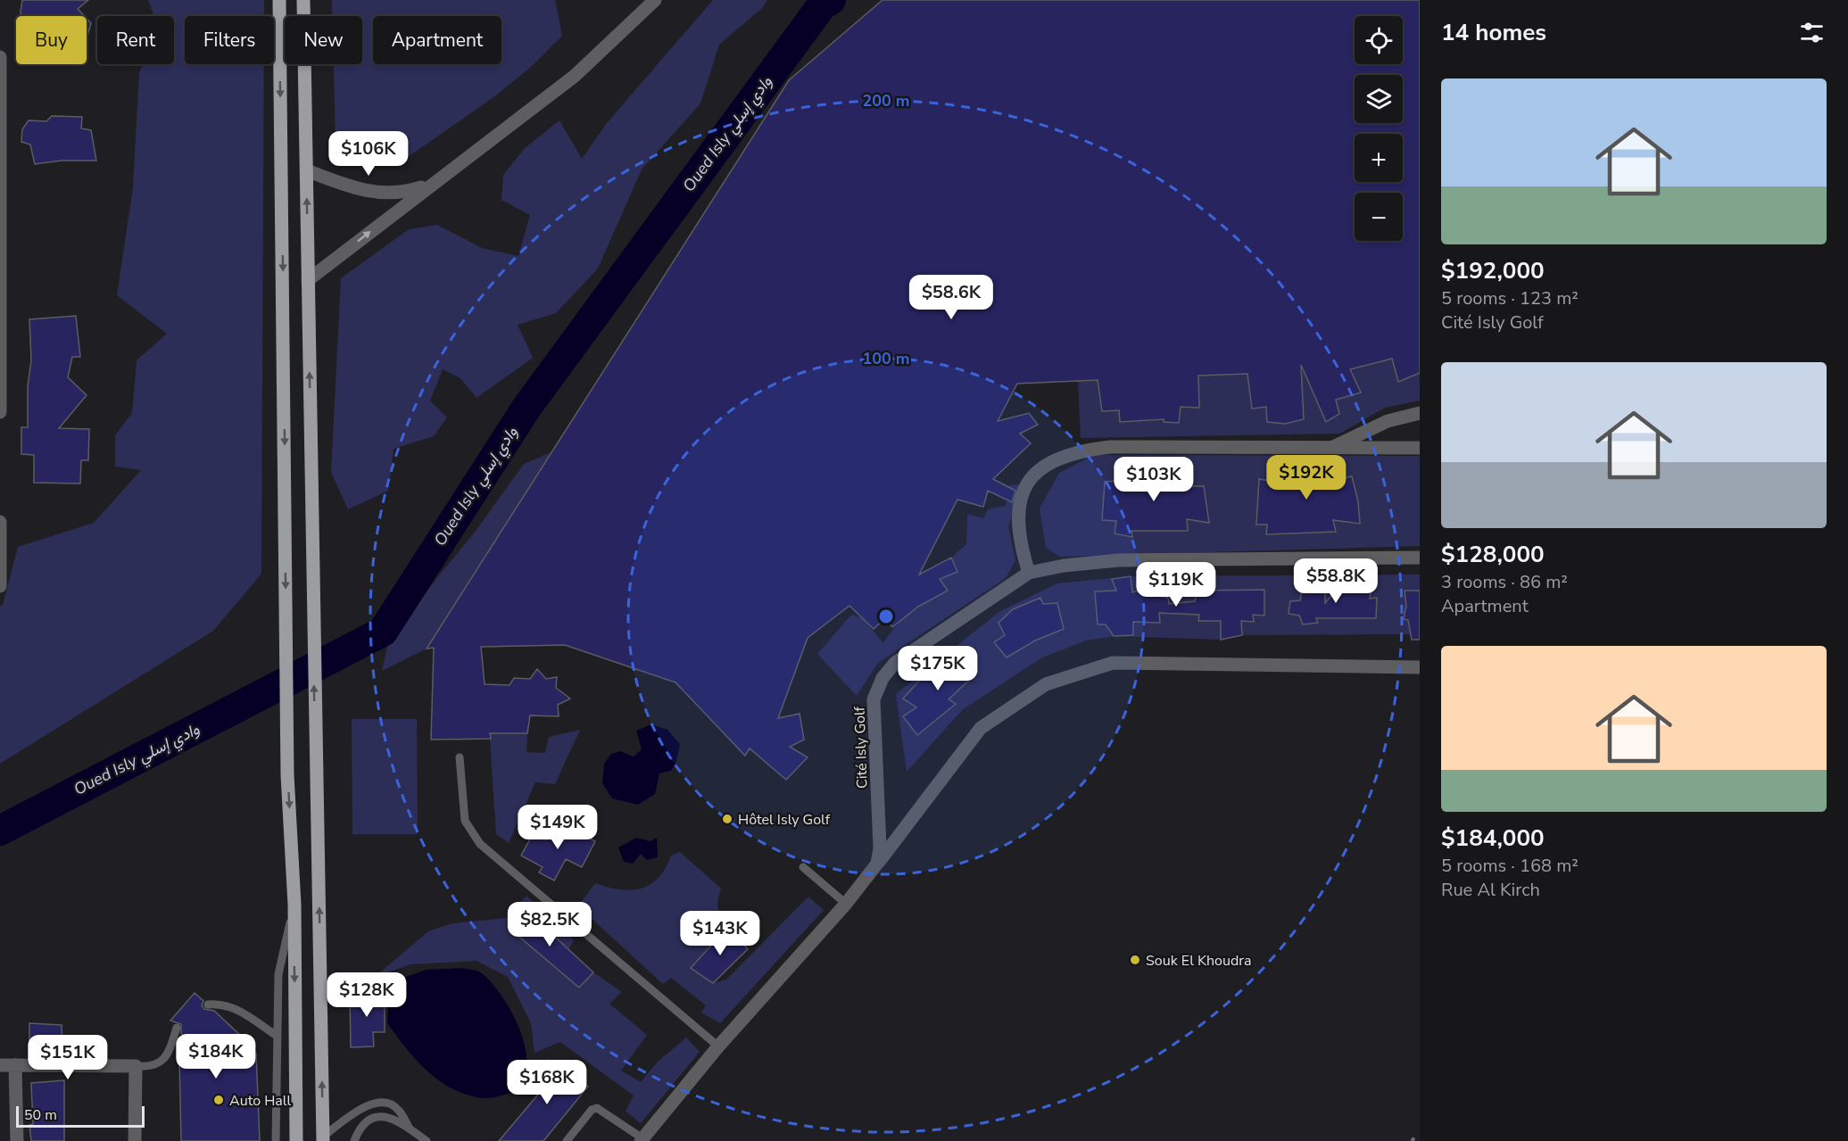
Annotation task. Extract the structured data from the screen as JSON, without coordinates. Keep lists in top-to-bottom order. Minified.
{"streets":{"street":["Cité Isly Golf"]},"water":["Oued Isly وادي إسلي"],"places":["Hôtel Isly Golf","Souk El Khoudra","Auto Hall"],"scale_bar":"50 m","page":{"heading":"14 homes","map_buttons":["+","−"],"chip":["Buy","Rent","Filters","New","Apartment"],"list":[{"name":"$192,000","note":"5 rooms · 123 m² · Cité Isly Golf"},{"name":"$128,000","note":"3 rooms · 86 m² · Apartment"},{"name":"$184,000","note":"5 rooms · 168 m² · Rue Al Kirch"}],"price":["$106K","$58.6K","$192K","$103K","$58.8K","$119K","$175K","$149K","$82.5K","$143K","$128K","$184K","$151K","$168K"],"scale":"50 m"},"rings":["200 m","100 m"]}
